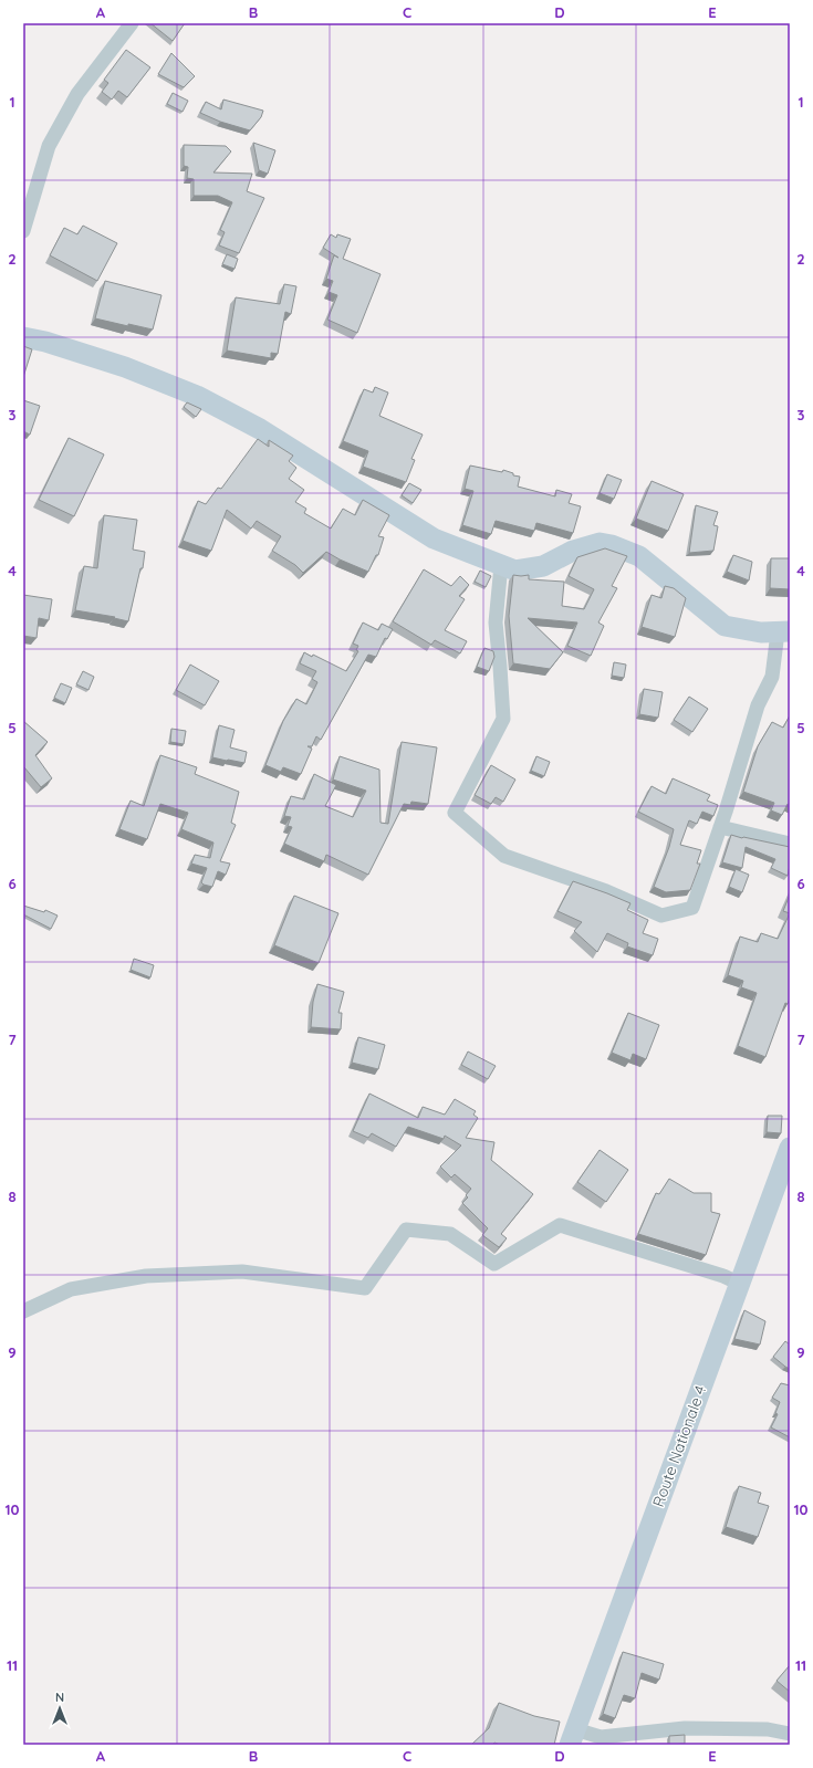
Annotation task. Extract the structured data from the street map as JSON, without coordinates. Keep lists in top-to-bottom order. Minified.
{"streets":{"main road":["Route Nationale 4"]},"north":"top","grid":{"columns":["A","B","C","D","E"],"rows":["1","2","3","4","5","6","7","8","9","10","11"]}}
